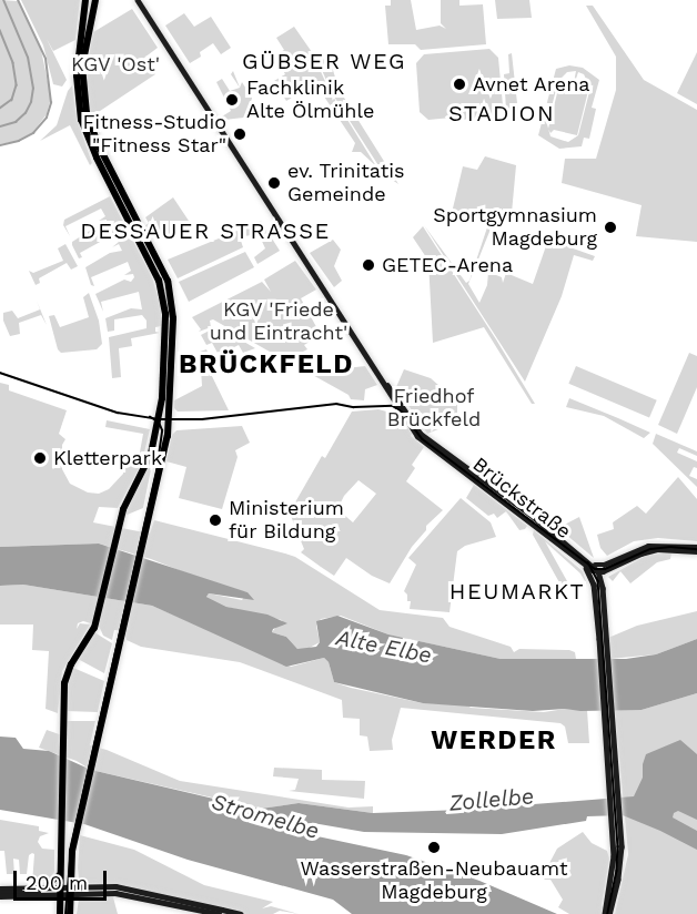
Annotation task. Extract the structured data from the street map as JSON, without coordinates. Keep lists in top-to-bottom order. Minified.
{"streets":{"main road":["Brückstraße"]},"districts":["GÜBSER WEG","STADION","DESSAUER STRASSE","BRÜCKFELD","HEUMARKT","WERDER"],"water":["Alte Elbe","Zollelbe","Stromelbe"],"parks":["KGV 'Ost'","KGV 'Friede und Eintracht'","Friedhof Brückfeld"],"places":["Avnet Arena","Fachklinik Alte Ölmühle","Fitness-Studio \"Fitness Star\"","ev. Trinitatis Gemeinde","Sportgymnasium Magdeburg","GETEC-Arena","Kletterpark","Ministerium für Bildung","Wasserstraßen-Neubauamt Magdeburg"],"scale_bar":"200 m"}
